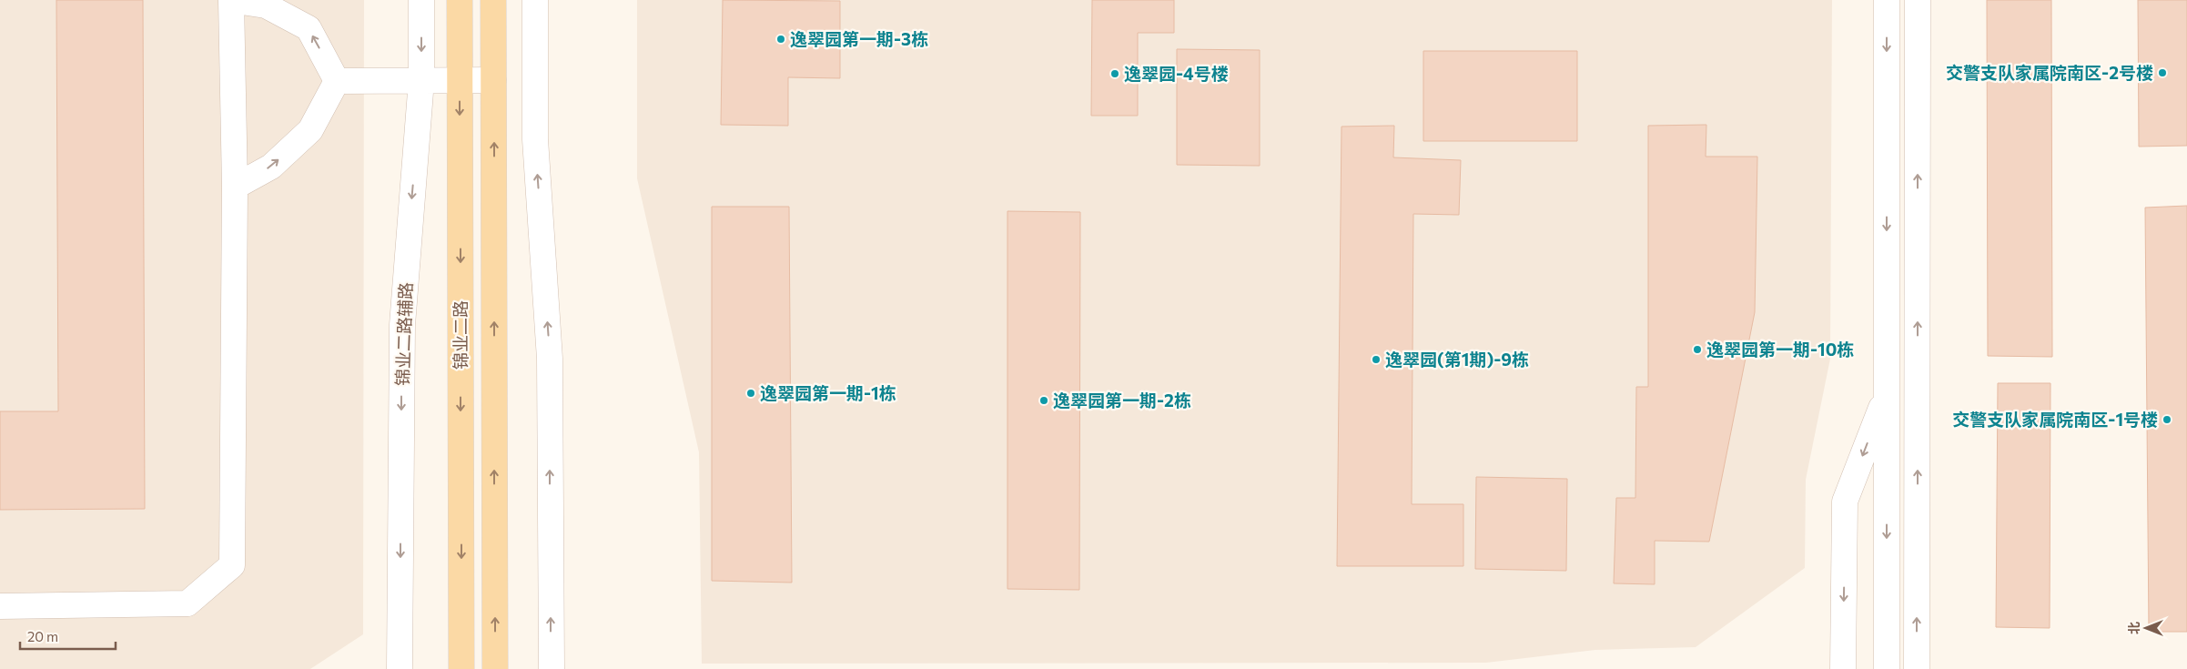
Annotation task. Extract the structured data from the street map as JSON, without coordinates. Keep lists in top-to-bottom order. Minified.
{"streets":{"main road":["锦业二路"],"street":["锦业二路辅路"]},"places":["逸翠园第一期-3栋","交警支队家属院南区-2号楼","逸翠园-4号楼","逸翠园第一期-10栋","逸翠园(第1期)-9栋","逸翠园第一期-1栋","逸翠园第一期-2栋","交警支队家属院南区-1号楼"],"scale_bar":"20 m","north":"left"}
